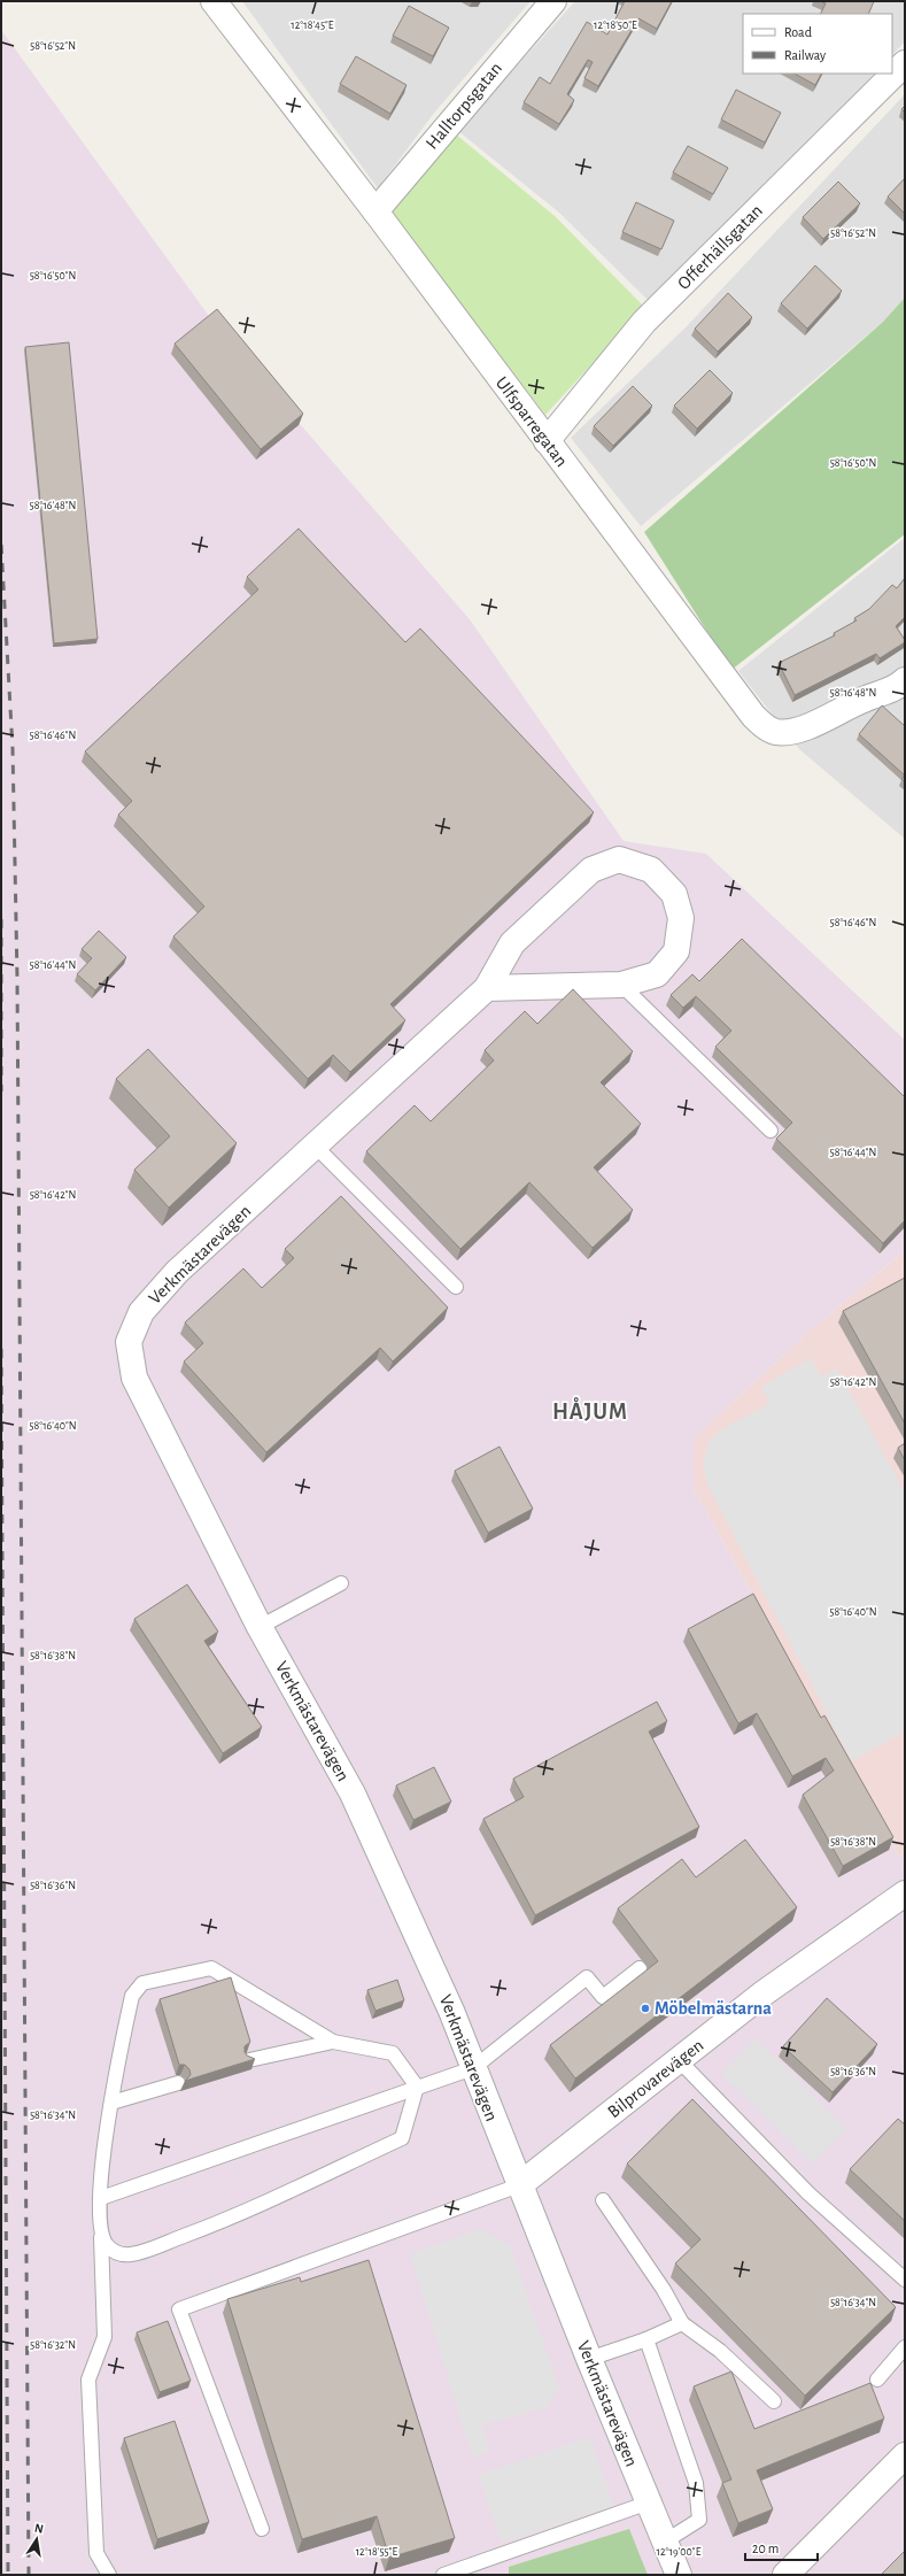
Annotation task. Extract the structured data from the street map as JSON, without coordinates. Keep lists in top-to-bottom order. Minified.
{"streets":{"street":["Halltorpsgatan","Offerhällsgatan","Ulfsparregatan","Verkmästarevägen","Bilprovarevägen"]},"crossings":[["Halltorpsgatan","Ulfsparregatan"],["Offerhällsgatan","Ulfsparregatan"],["Verkmästarevägen","Bilprovarevägen"]],"districts":["HÅJUM"],"places":["Möbelmästarna"],"legend":["Road","Railway"],"scale_bar":"20 m","north":"top","coordinates":["12°18'45\"E","12°18'50\"E","58°16'52\"N","58°16'50\"N","58°16'48\"N","58°16'46\"N","58°16'44\"N","58°16'42\"N","58°16'40\"N","58°16'38\"N","58°16'36\"N","58°16'34\"N","58°16'32\"N","12°18'55\"E","12°19'00\"E"]}
